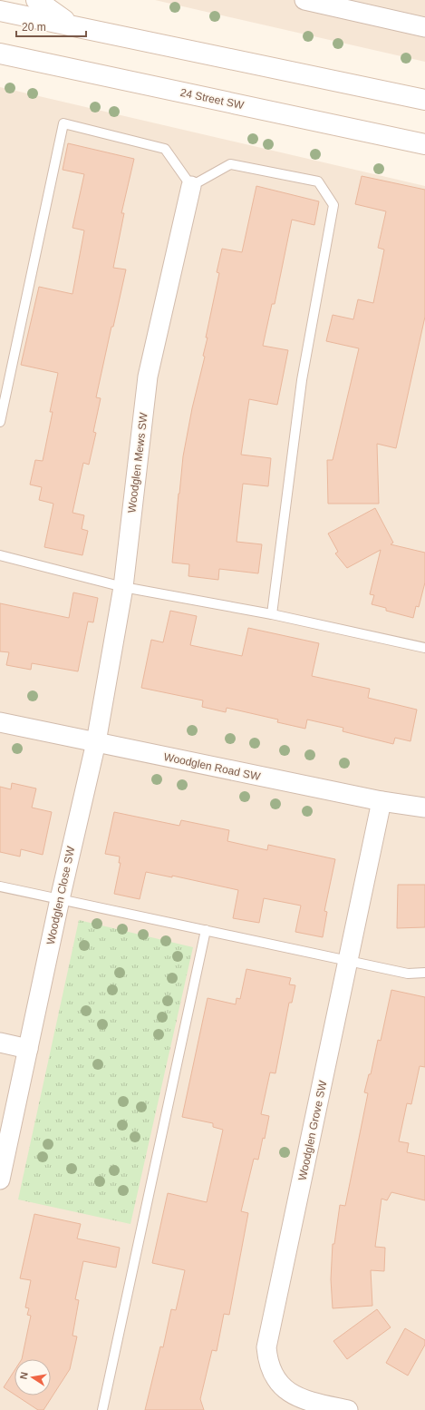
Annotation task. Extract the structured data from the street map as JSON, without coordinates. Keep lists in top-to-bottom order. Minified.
{"streets":{"main road":["24 Street SW"],"street":["Woodglen Mews SW","Woodglen Road SW","Woodglen Close SW","Woodglen Grove SW"]},"crossings":[["Woodglen Mews SW","Woodglen Road SW"],["Woodglen Mews SW","Woodglen Close SW"],["Woodglen Road SW","Woodglen Close SW"],["Woodglen Road SW","Woodglen Grove SW"]],"scale_bar":"20 m","north":"left"}
